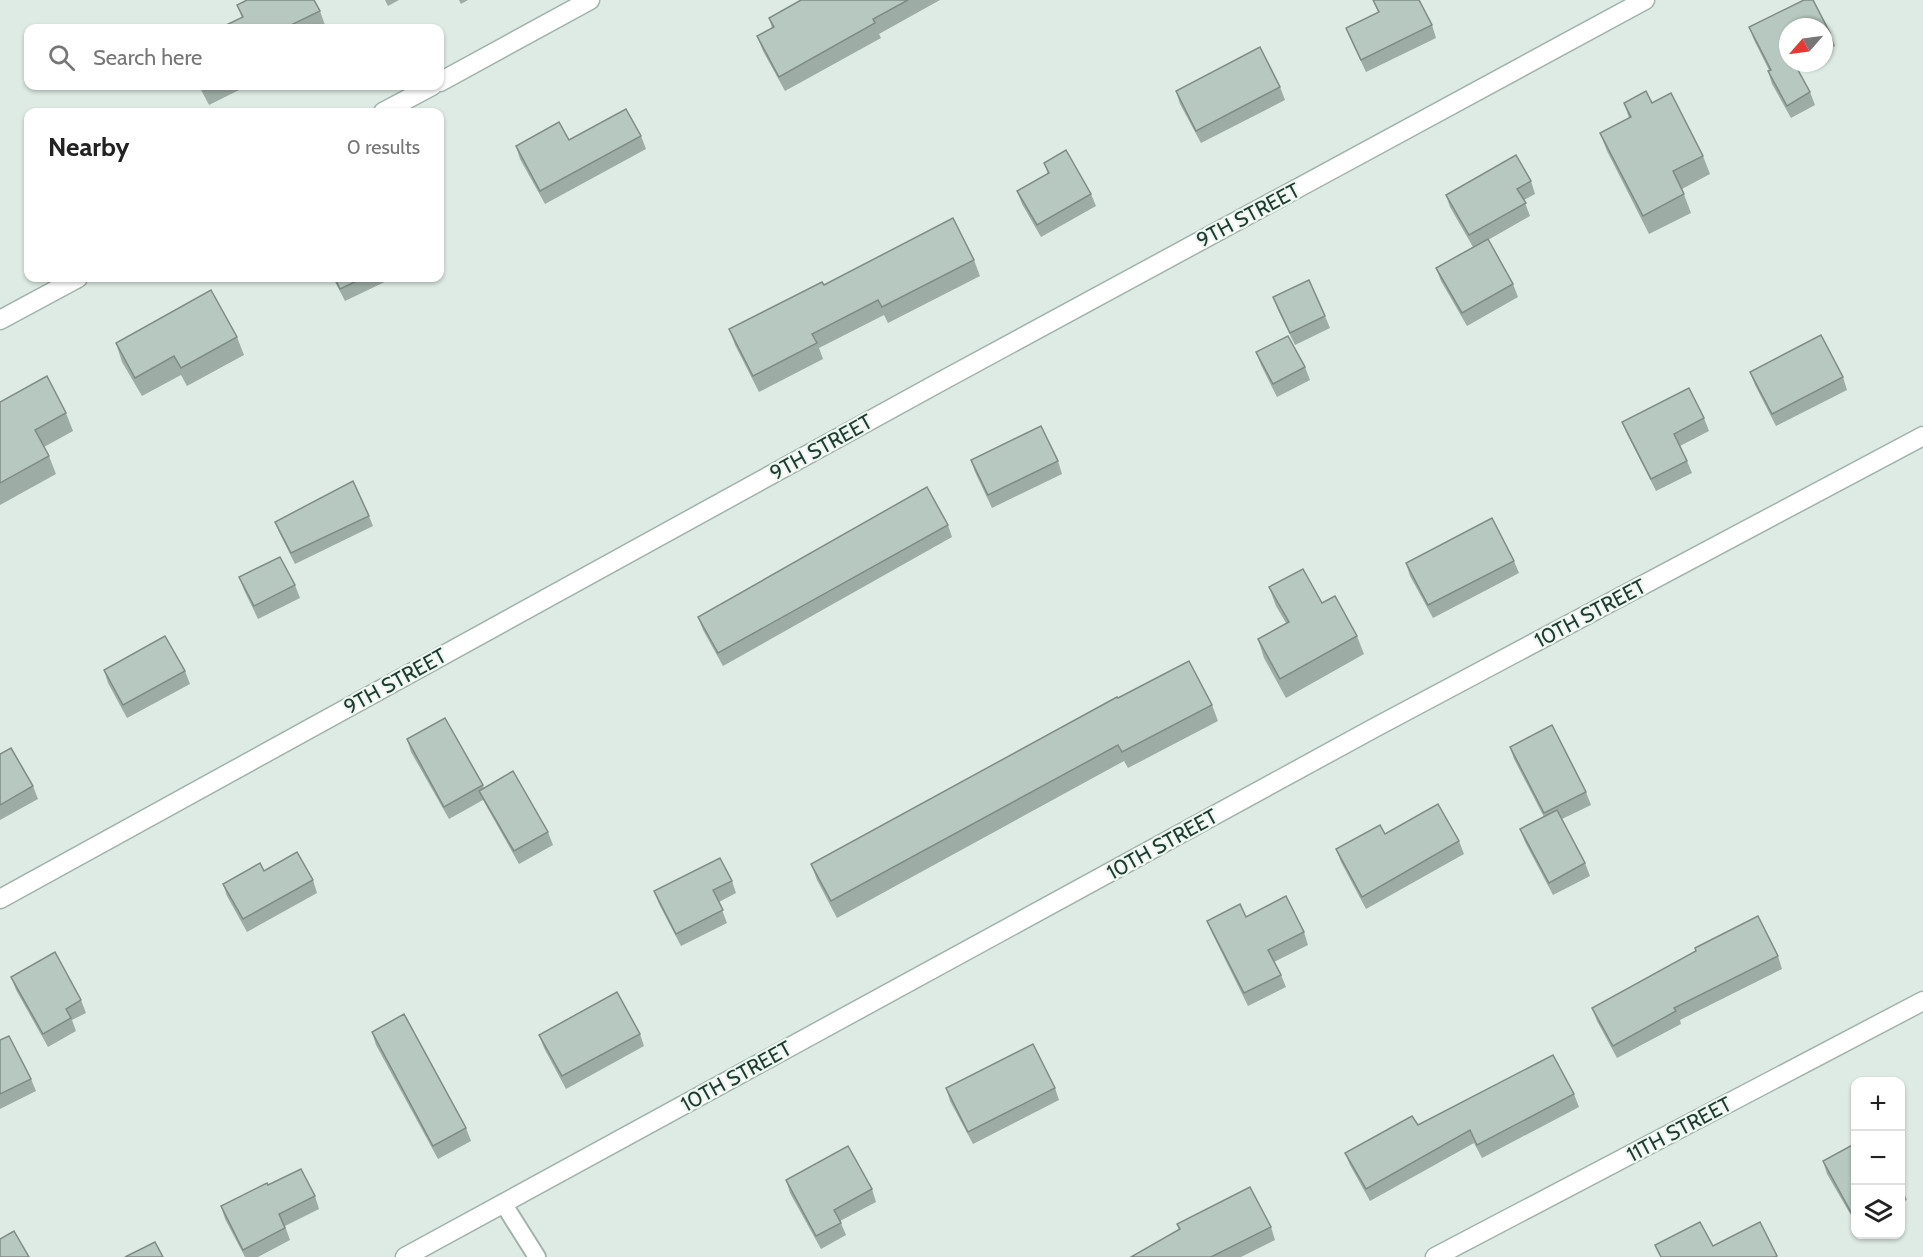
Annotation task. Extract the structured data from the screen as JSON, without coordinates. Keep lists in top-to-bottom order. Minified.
{"streets":{"street":["9TH STREET","10TH STREET","11TH STREET"]},"north":"bottom left","page":{"search":"Search here","heading":["Nearby","0 results"],"map_buttons":["+","−"]}}
